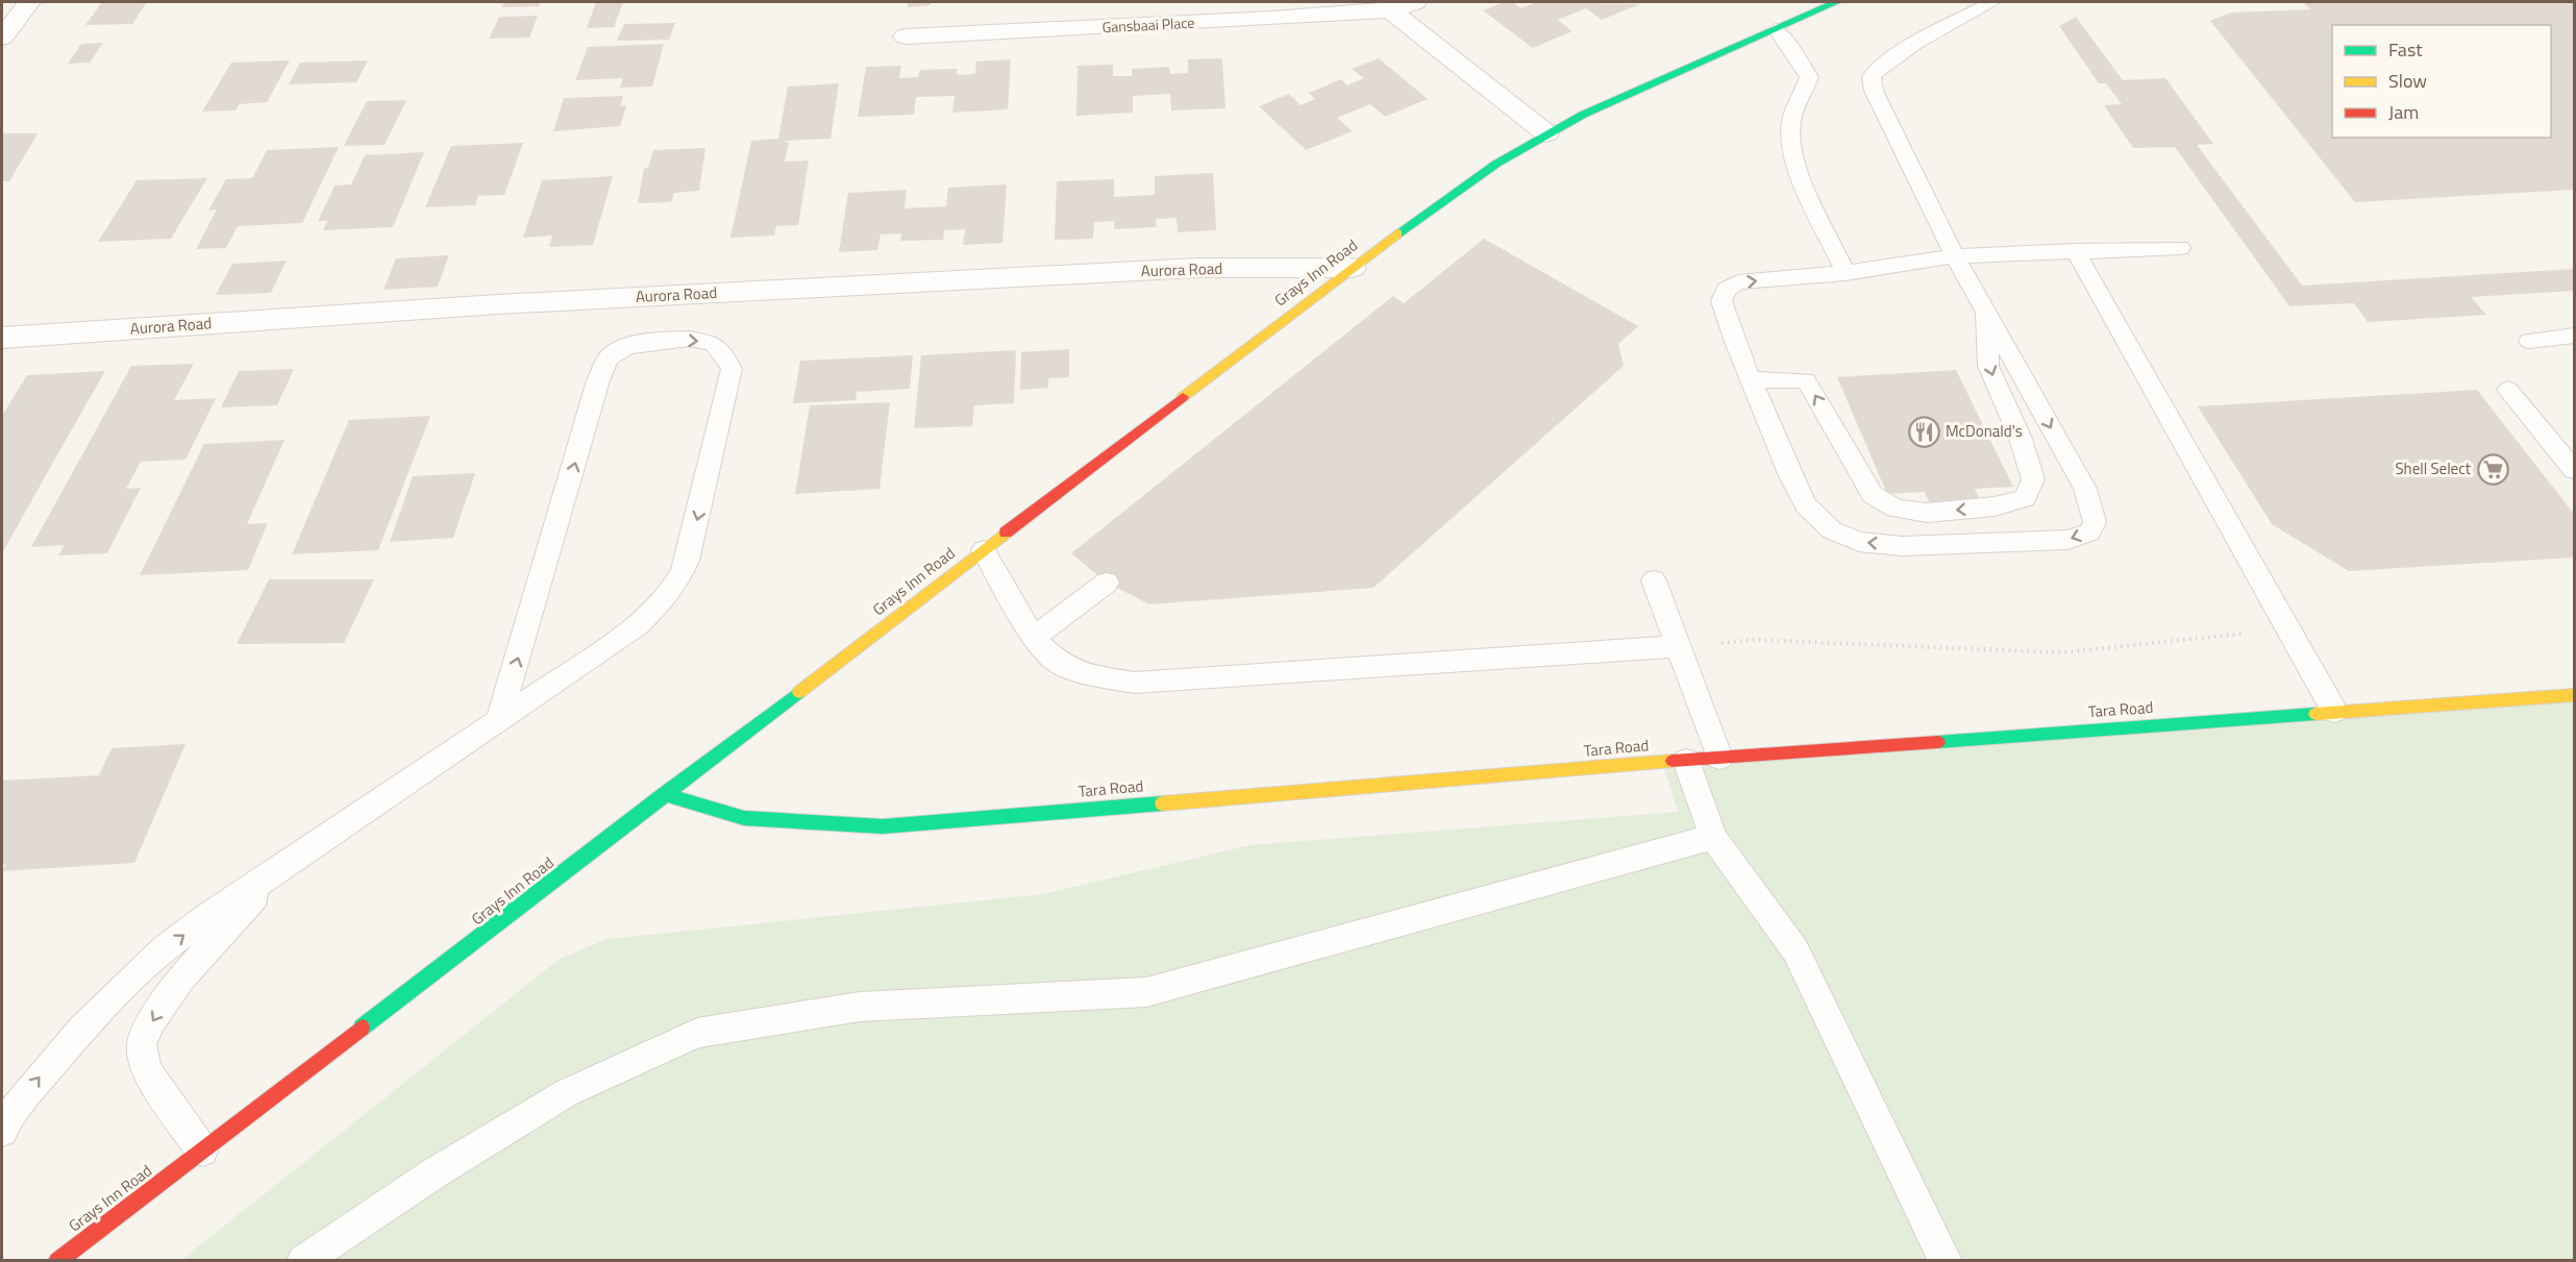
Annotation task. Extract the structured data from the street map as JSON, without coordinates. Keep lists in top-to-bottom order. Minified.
{"streets":{"street":["Gansbaai Place","Aurora Road","Grays Inn Road","Tara Road"]},"crossings":[["Aurora Road","Grays Inn Road"],["Grays Inn Road","Tara Road"]],"places":{"restaurant":["McDonald's"],"supermarket":["Shell Select"]},"legend":["Fast","Slow","Jam"]}
